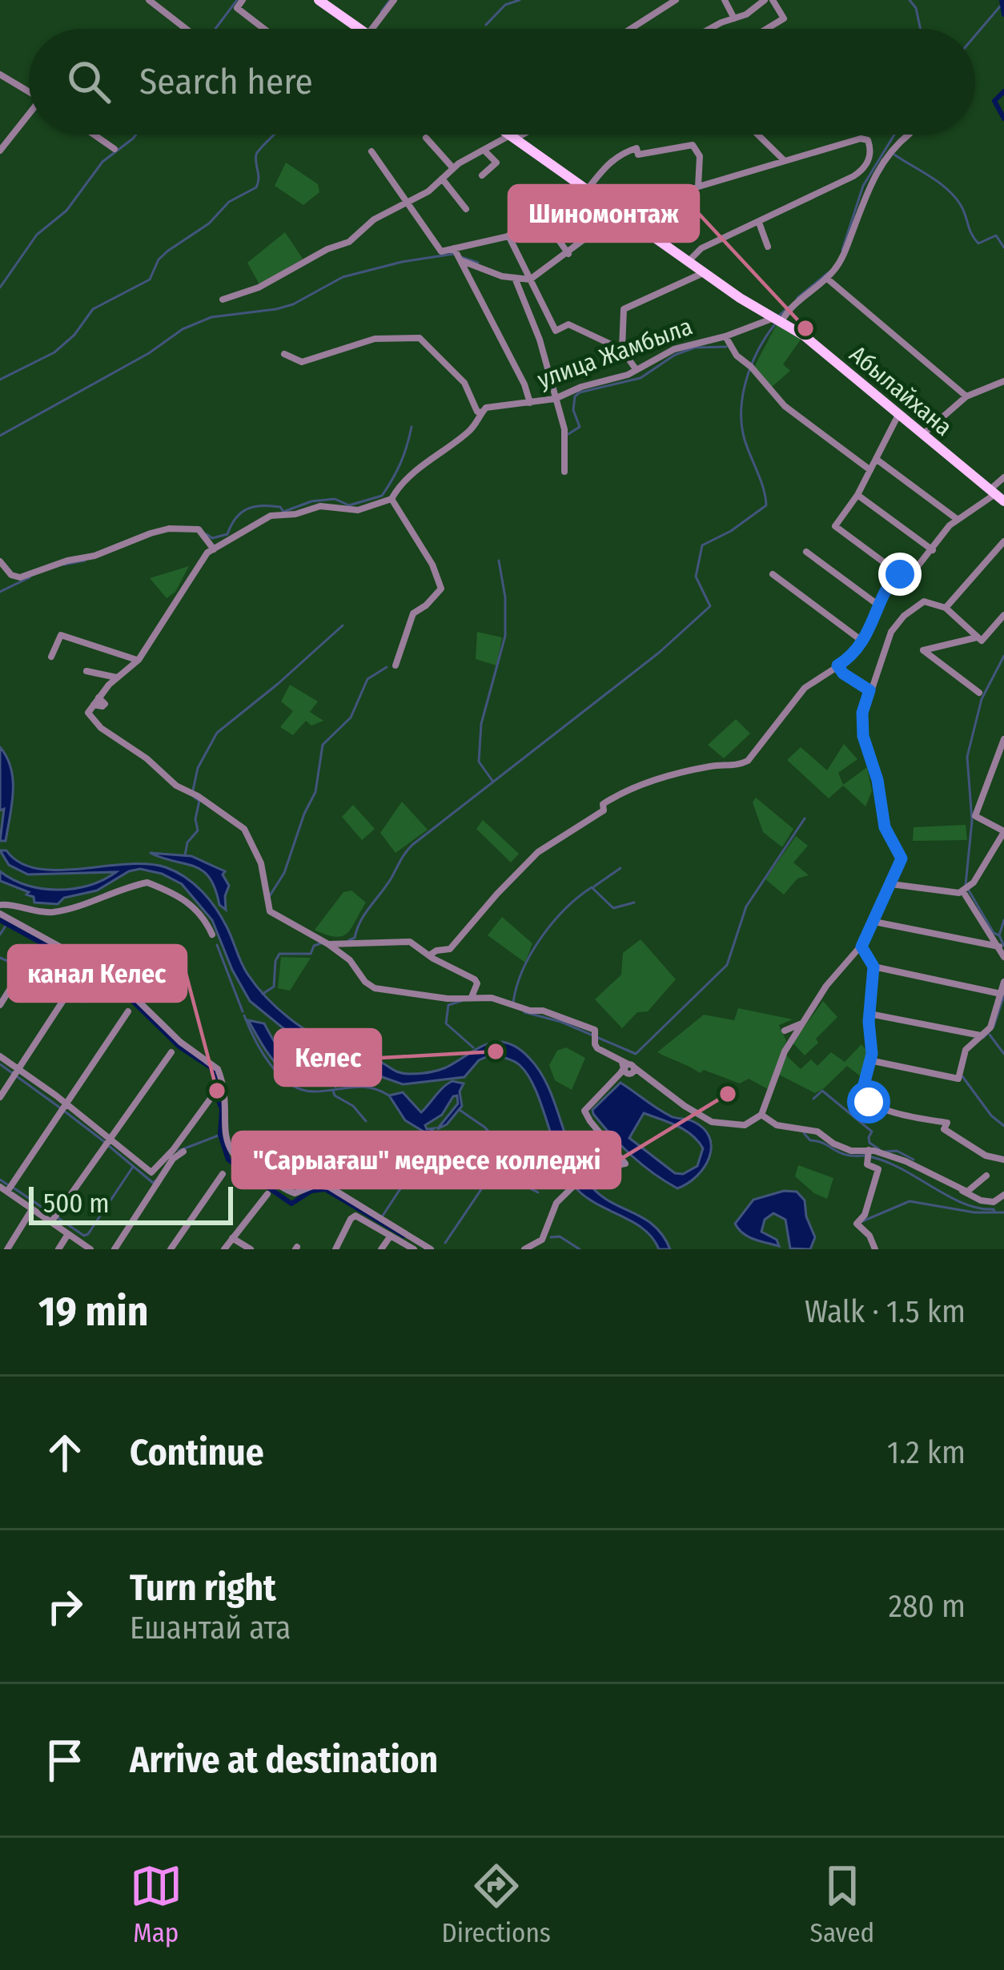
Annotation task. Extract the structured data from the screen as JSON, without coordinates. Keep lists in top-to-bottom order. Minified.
{"streets":{"main road":["Абылайхана"],"street":["улица Жамбыла"]},"crossings":[["улица Жамбыла","Абылайхана"]],"places":["Шиномонтаж","Келес","канал Келес","\"Сарыағаш\" медресе колледжі"],"scale_bar":"500 m","page":{"search":"Search here","scale":"500 m","heading":["19 min","Walk · 1.5 km"],"list":[["Continue","1.2 km"],["Turn right","Ешантай ата","280 m"],"Arrive at destination"],"nav":["Map","Directions","Saved"]}}
